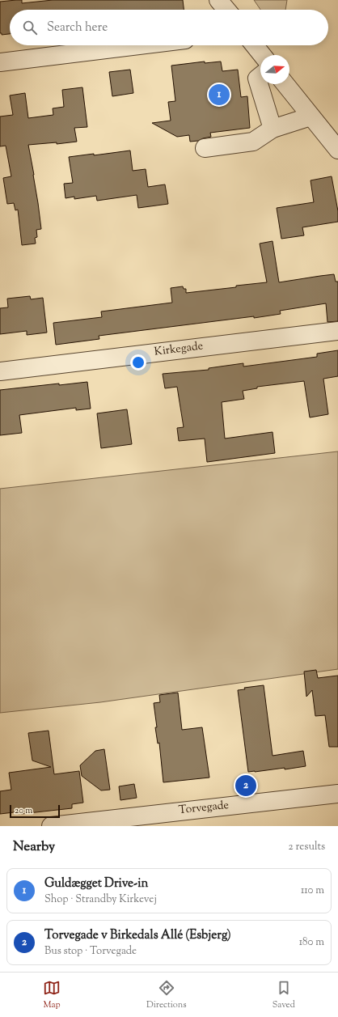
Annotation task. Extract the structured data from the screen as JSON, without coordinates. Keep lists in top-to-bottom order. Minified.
{"streets":{"street":["Kirkegade","Torvegade"]},"scale_bar":"20 m","north":"right","page":{"search":"Search here","pins":["1","2"],"scale":"20 m","heading":["Nearby","2 results"],"list":[{"mark":"1","name":"Guldægget Drive-in","note":"Shop · Strandby Kirkevej","value":"110 m"},{"mark":"2","name":"Torvegade v Birkedals Allé (Esbjerg)","note":"Bus stop · Torvegade","value":"180 m"}],"nav":["Map","Directions","Saved"]}}
